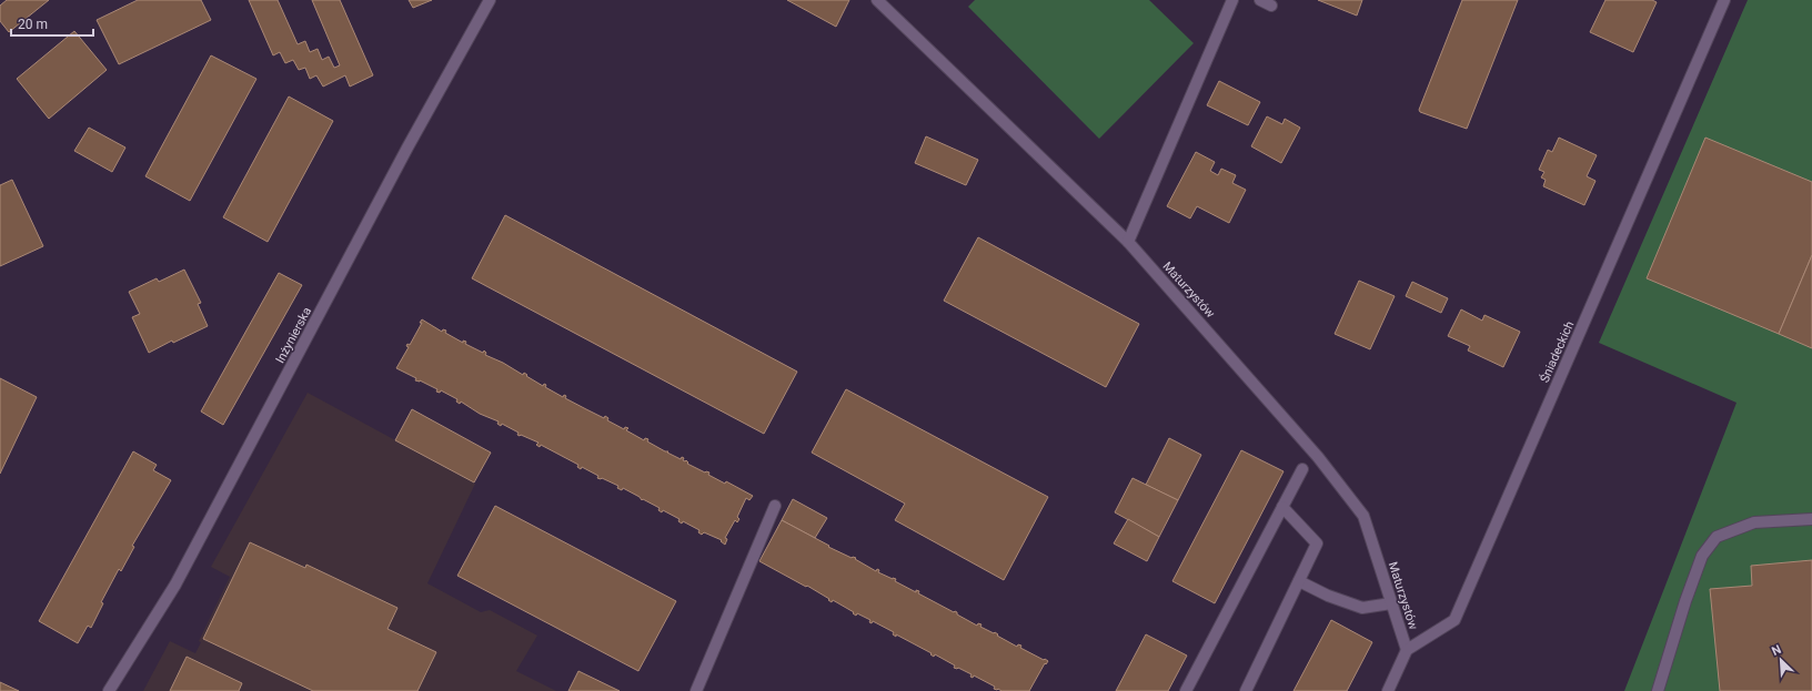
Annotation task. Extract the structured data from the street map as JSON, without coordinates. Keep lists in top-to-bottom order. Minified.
{"streets":{"street":["Maturzystów","Inżynierska","Śniadeckich"]},"crossings":[["Maturzystów","Śniadeckich"]],"scale_bar":"20 m","north":"top left"}
